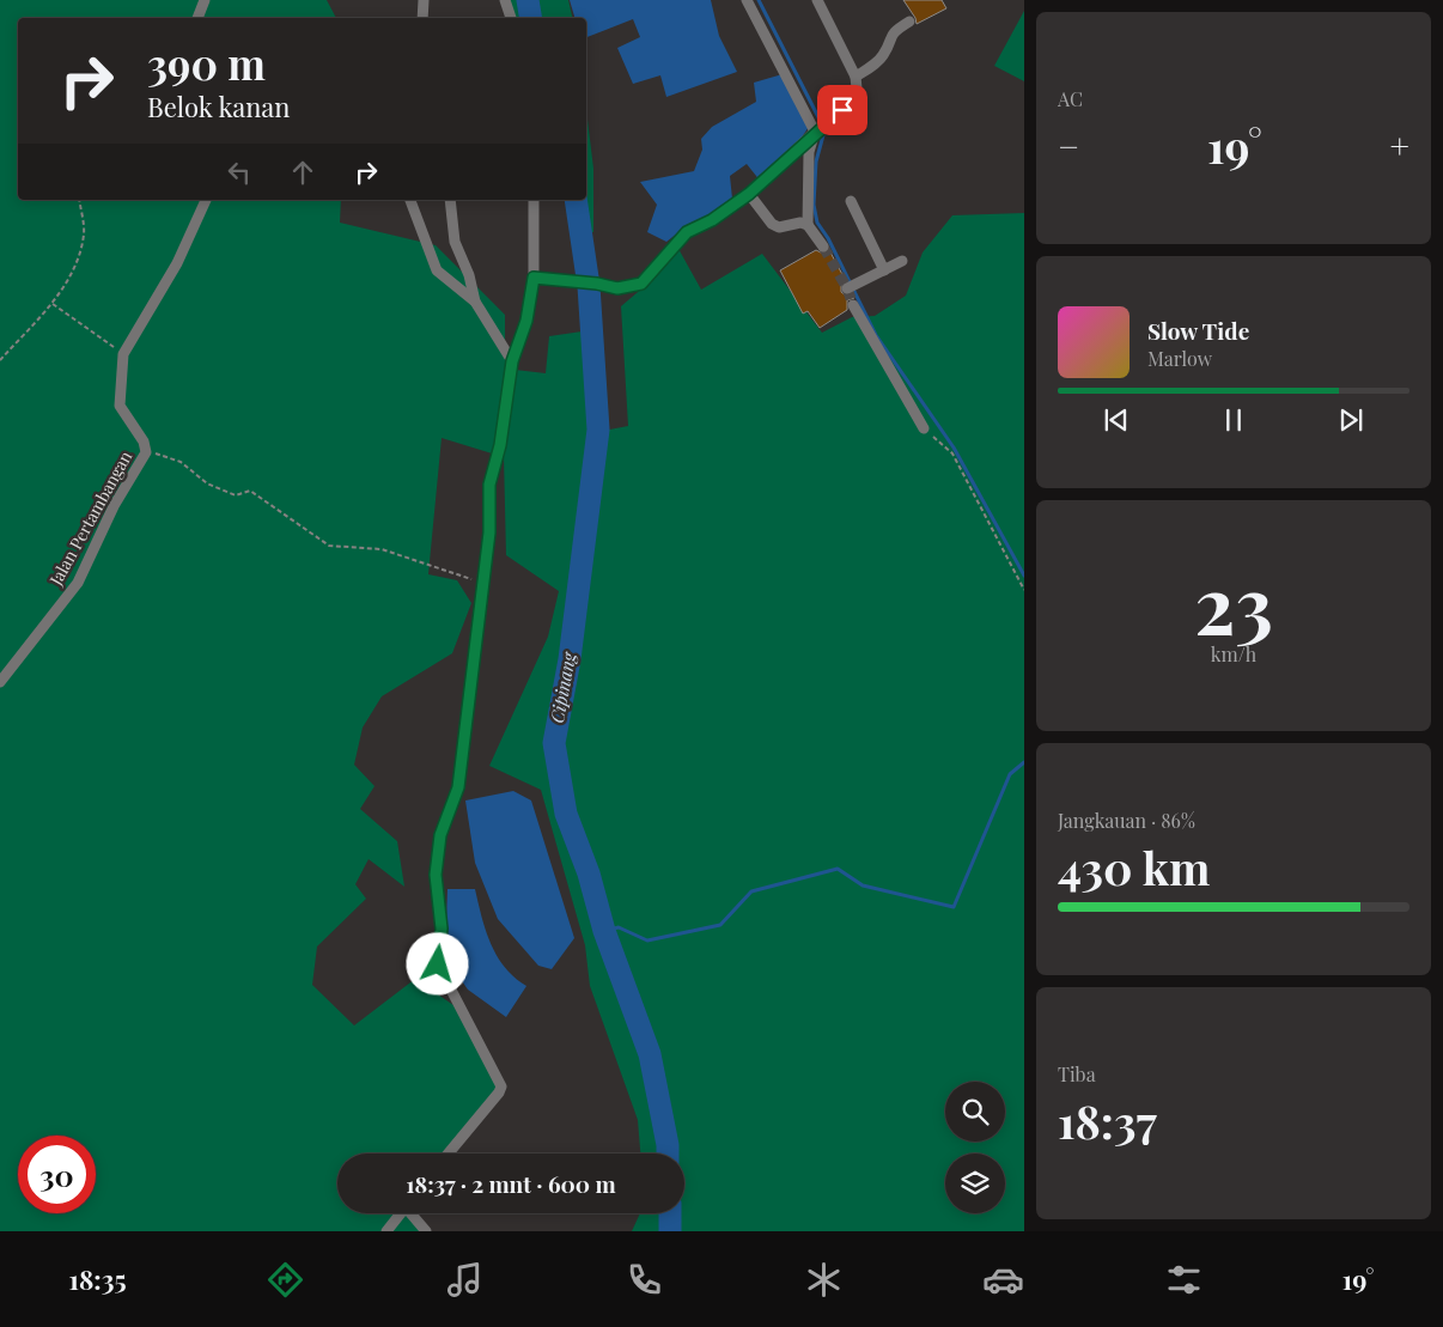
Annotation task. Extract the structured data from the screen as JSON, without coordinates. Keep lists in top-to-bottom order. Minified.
{"streets":{"street":["Jalan Pertambangan"]},"water":["Cipinang"],"page":{"tile":["AC",["23","km/h"],["Jangkauan · 86%","430 km"],["Tiba","18:37"]],"turn":["390 m","Belok kanan"],"heat":["−","19°","+"],"song":["Slow Tide","Marlow"],"limit":"30","trip":"18:37 · 2 mnt · 600 m","tabs":["18:35","19°"]}}
